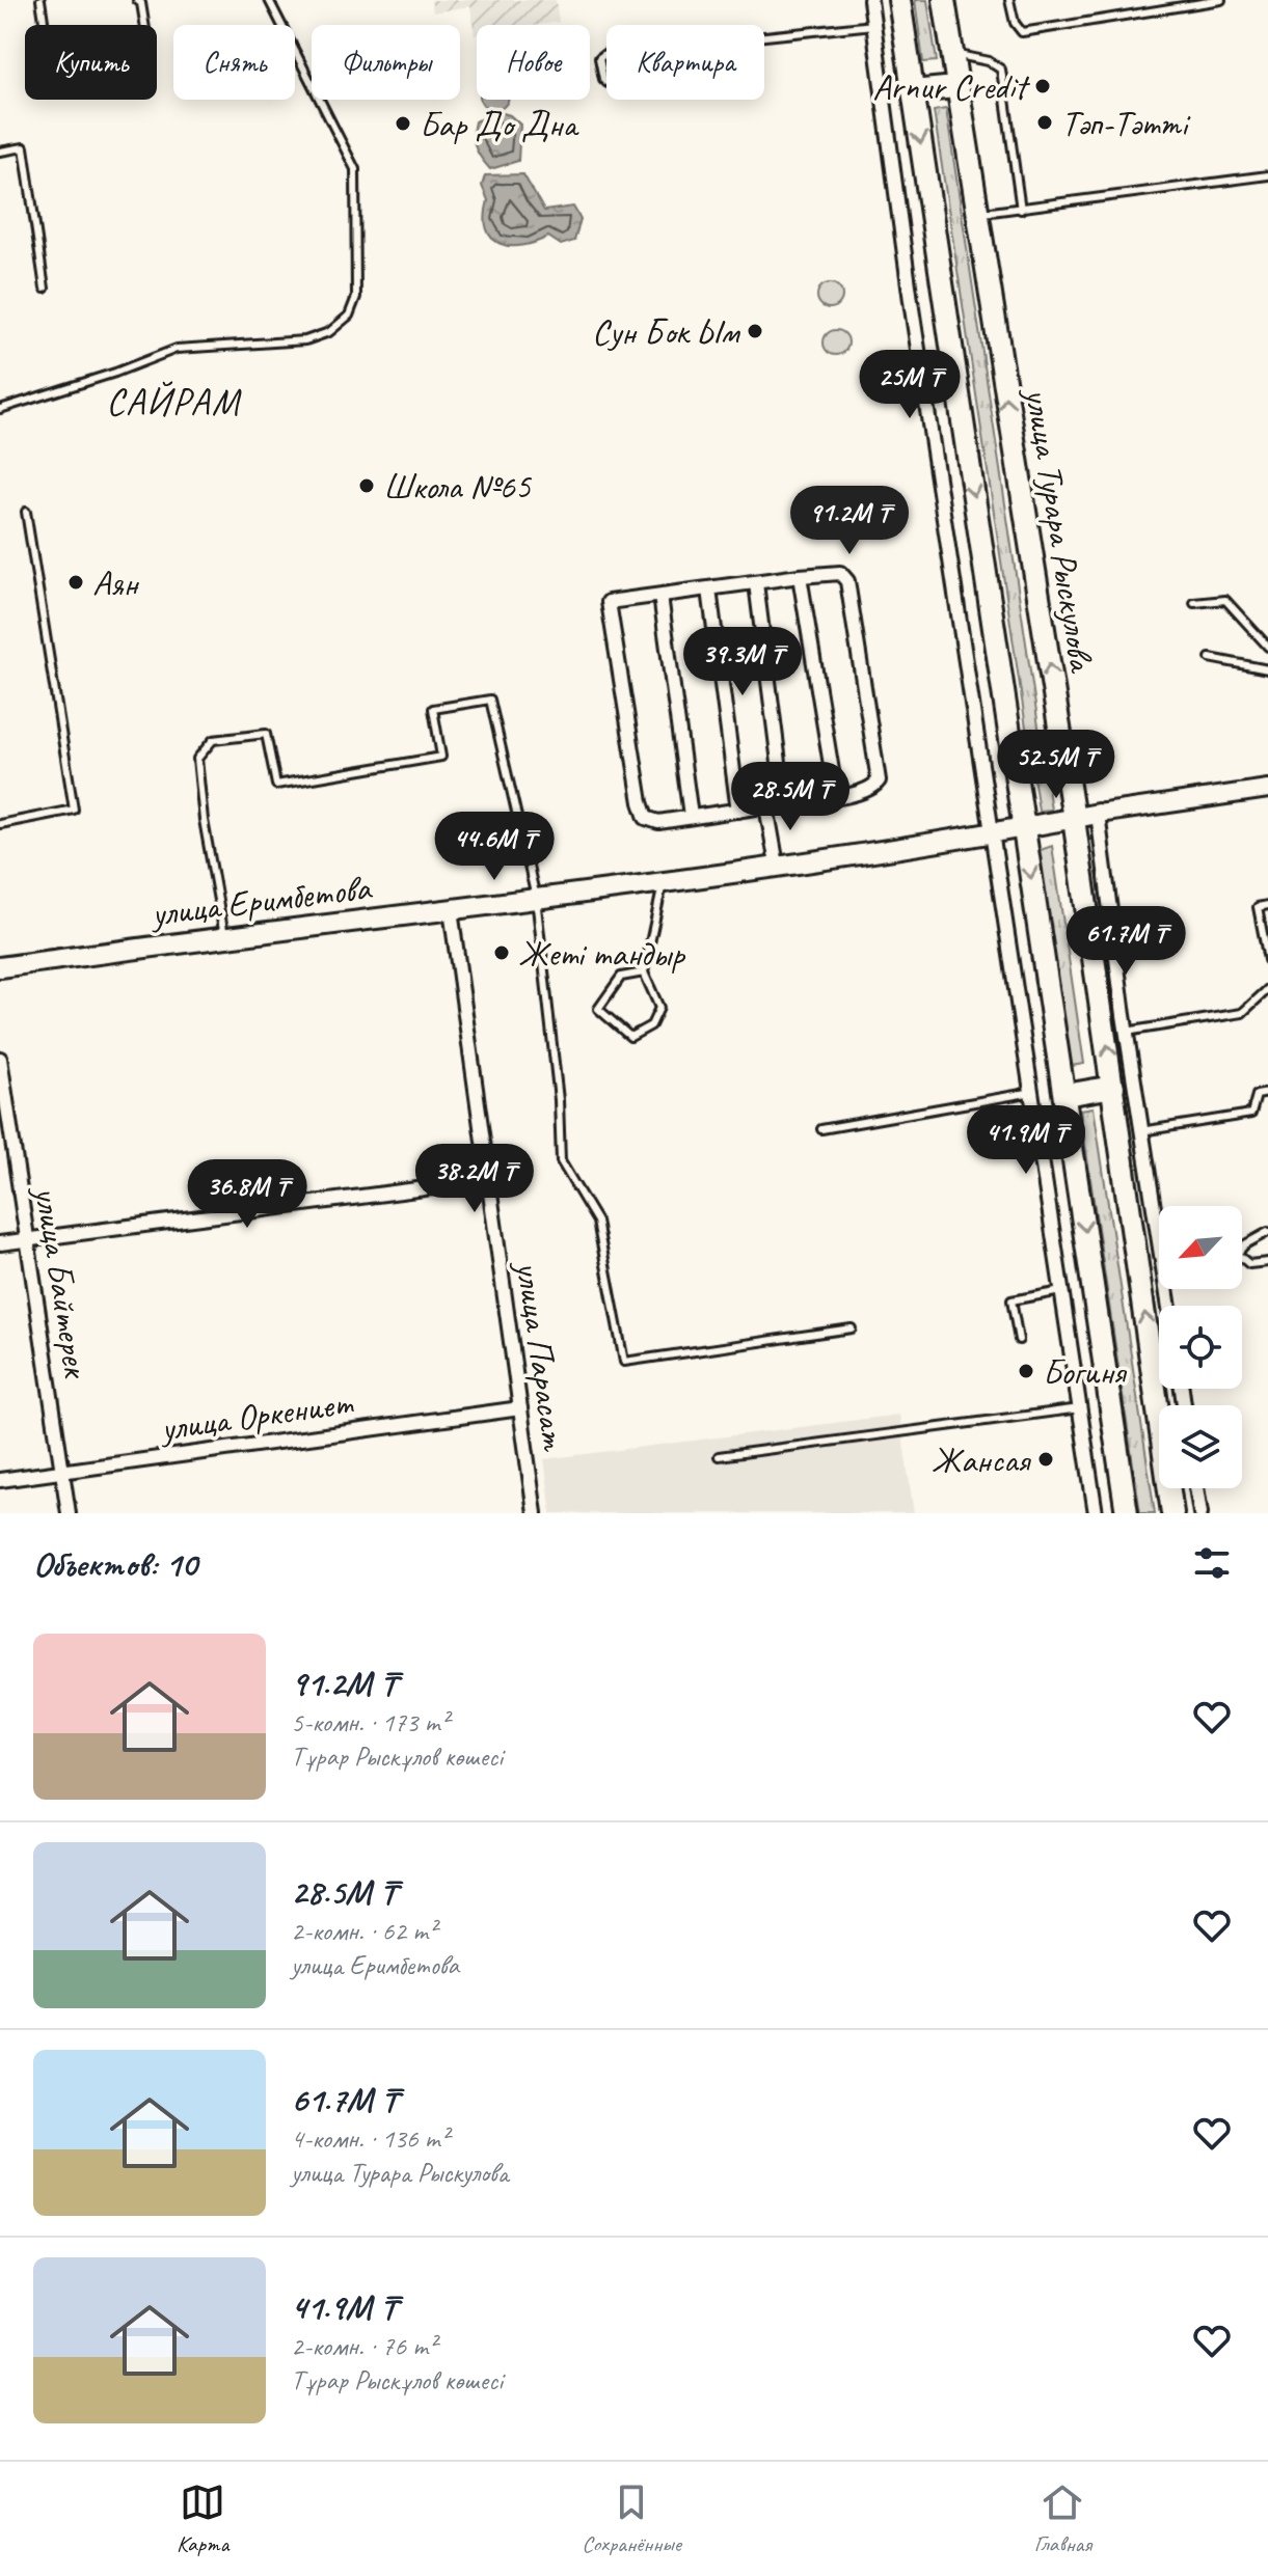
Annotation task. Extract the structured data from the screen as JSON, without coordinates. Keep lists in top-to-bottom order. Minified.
{"streets":{"main road":["улица Турара Рыскулова","улица Еримбетова"],"street":["улица Байтерек","улица Парасат","улица Оркениет"]},"crossings":[["улица Турара Рыскулова","улица Еримбетова"],["улица Еримбетова","улица Парасат"],["улица Байтерек","улица Оркениет"],["улица Парасат","улица Оркениет"]],"districts":["САЙРАМ"],"places":["Arnur Credit","Тәп-Тәтті","Бар До Дна","Сун Бок Ым","Школа №65","Аян","Жеті тандыр","Богиня","Жансая"],"north":"bottom left","page":{"chip":["Купить","Снять","Фильтры","Новое","Квартира"],"price":["25M ₸","91.2M ₸","39.3M ₸","52.5M ₸","28.5M ₸","44.6M ₸","61.7M ₸","41.9M ₸","38.2M ₸","36.8M ₸"],"heading":"Объектов: 10","list":[{"name":"91.2M ₸","note":"5-комн. · 173 m² · Тұрар Рыскұлов көшесі"},{"name":"28.5M ₸","note":"2-комн. · 62 m² · улица Еримбетова"},{"name":"61.7M ₸","note":"4-комн. · 136 m² · улица Турара Рыскулова"},{"name":"41.9M ₸","note":"2-комн. · 76 m² · Тұрар Рыскұлов көшесі"}],"tabs":["Карта","Сохранённые","Главная"]}}
